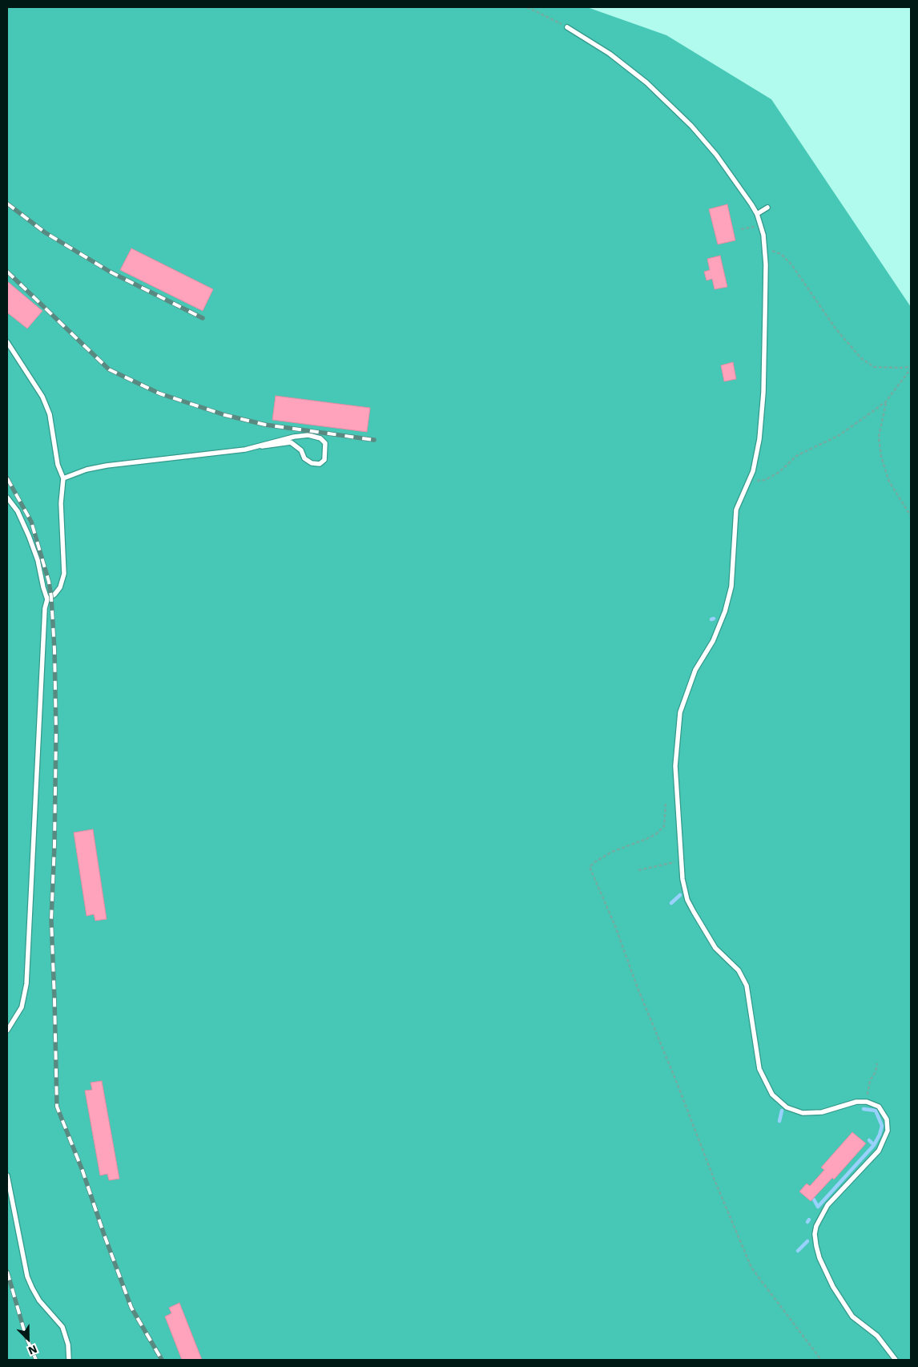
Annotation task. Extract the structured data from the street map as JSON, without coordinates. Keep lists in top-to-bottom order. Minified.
{"north":"bottom right"}
